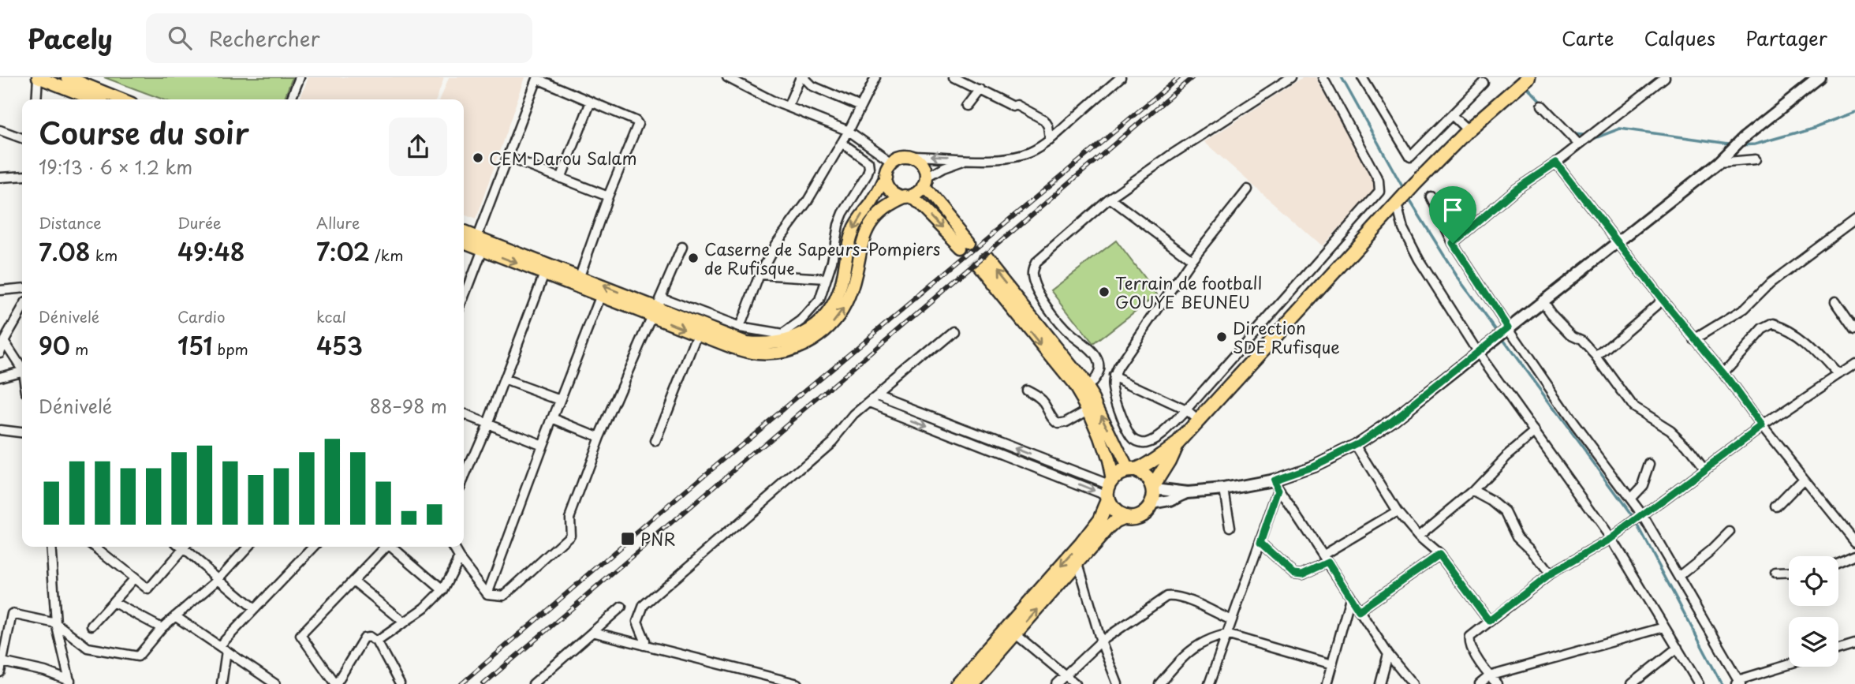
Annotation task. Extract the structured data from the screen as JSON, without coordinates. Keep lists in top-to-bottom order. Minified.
{"places":{"other":["CEM Darou Salam","Caserne de Sapeurs-Pompiers de Rufisque","Terrain de football GOUYE BEUNEU","Direction SDE Rufisque"],"transit":["PNR"]},"page":{"header":"Pacely","search":"Rechercher","nav":["Carte","Calques","Partager"],"heading":["Course du soir","19:13 · 6 × 1.2 km"],"stats":[["Distance","7.08 km"],["Durée","49:48"],["Allure","7:02 /km"],["Dénivelé","90 m"],["Cardio","151 bpm"],["kcal","453"]],"chart":["Dénivelé","88–98 m"]}}
